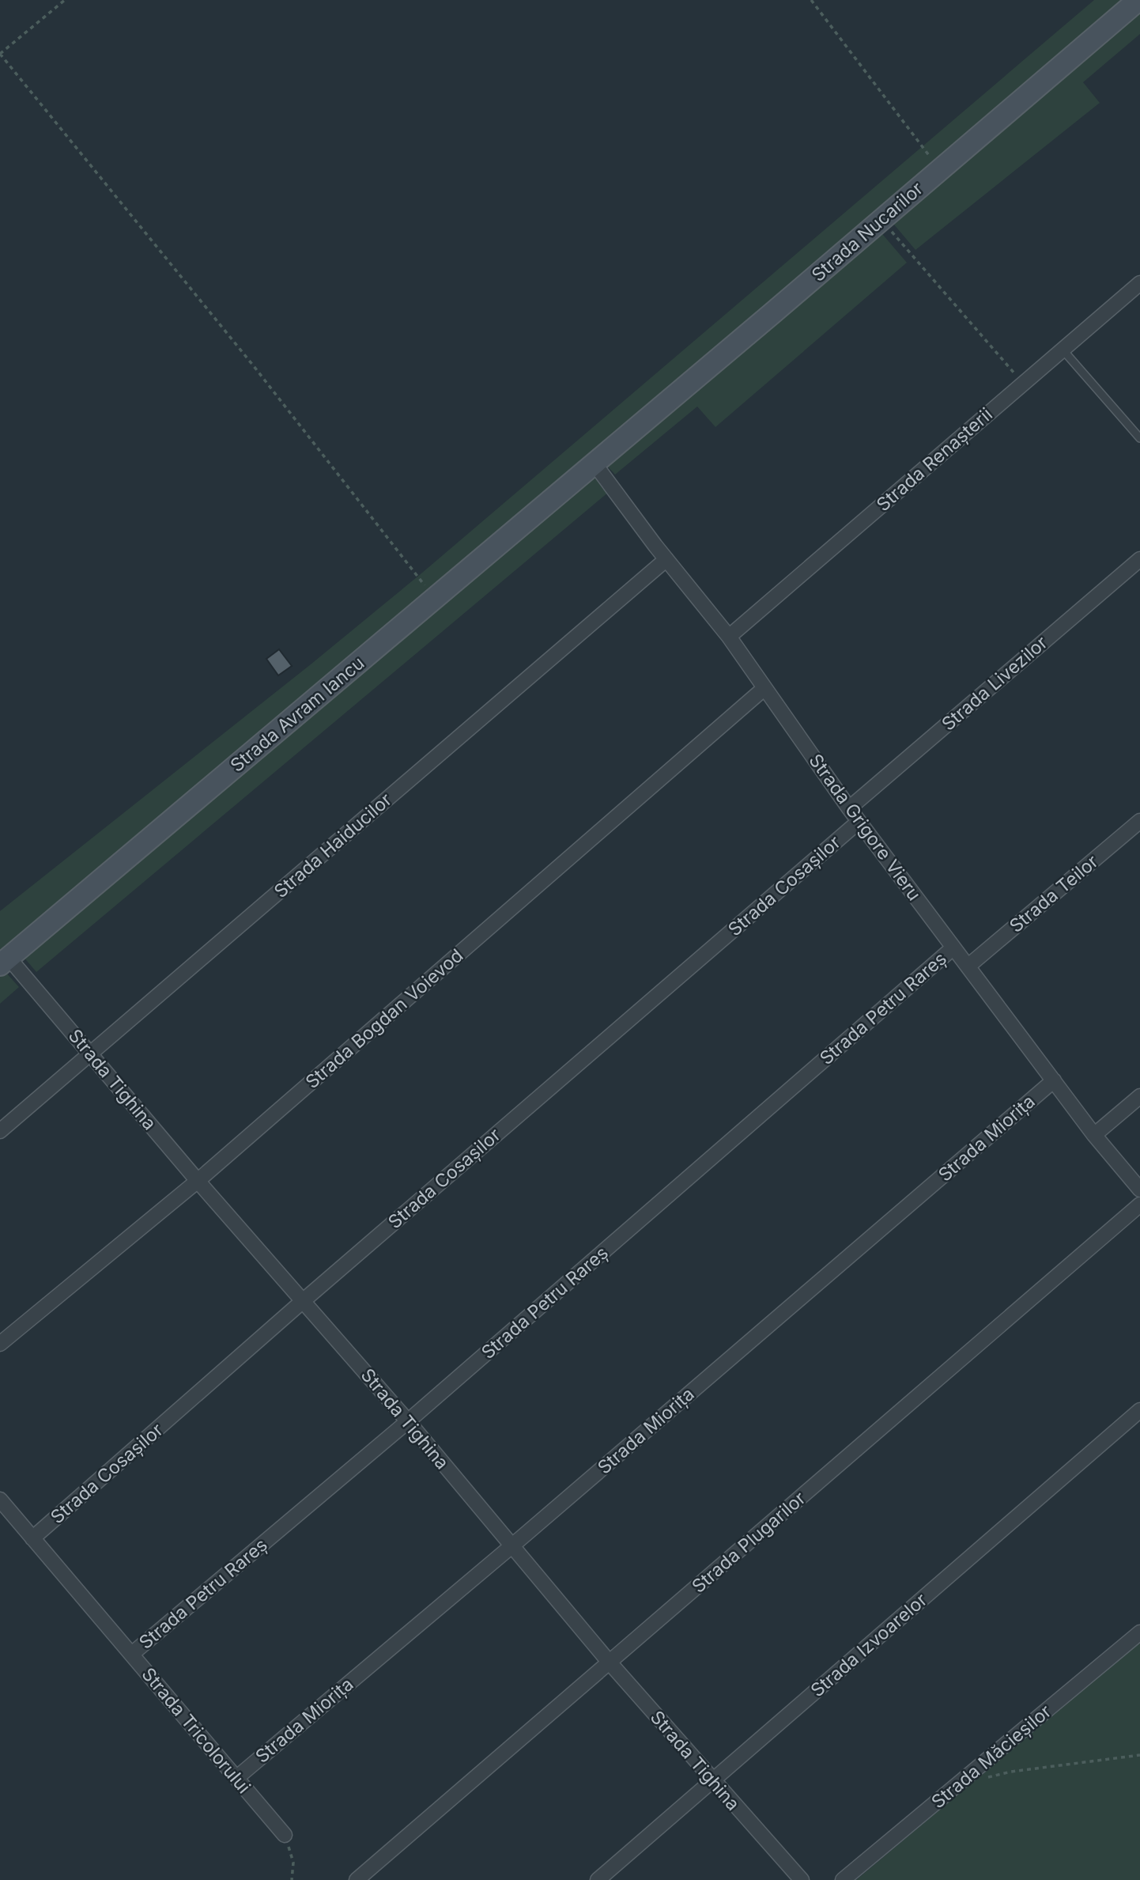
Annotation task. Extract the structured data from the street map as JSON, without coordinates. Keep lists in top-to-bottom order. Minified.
{"streets":{"street":["Strada Nucarilor","Strada Renașterii","Strada Livezilor","Strada Avram Iancu","Strada Grigore Vieru","Strada Haiducilor","Strada Cosașilor","Strada Teilor","Strada Petru Rareș","Strada Bogdan Voievod","Strada Tighina","Strada Miorița","Strada Plugarilor","Strada Izvoarelor","Strada Tricolorului","Strada Măcieșilor"]},"crossings":[["Strada Nucarilor","Strada Avram Iancu"],["Strada Nucarilor","Strada Grigore Vieru"],["Strada Renașterii","Strada Grigore Vieru"],["Strada Livezilor","Strada Grigore Vieru"],["Strada Avram Iancu","Strada Grigore Vieru"],["Strada Avram Iancu","Strada Tighina"],["Strada Grigore Vieru","Strada Haiducilor"],["Strada Grigore Vieru","Strada Cosașilor"],["Strada Grigore Vieru","Strada Teilor"],["Strada Grigore Vieru","Strada Petru Rareș"],["Strada Grigore Vieru","Strada Bogdan Voievod"],["Strada Grigore Vieru","Strada Miorița"],["Strada Haiducilor","Strada Tighina"],["Strada Cosașilor","Strada Tighina"],["Strada Cosașilor","Strada Tricolorului"],["Strada Petru Rareș","Strada Tighina"],["Strada Petru Rareș","Strada Tricolorului"],["Strada Bogdan Voievod","Strada Tighina"],["Strada Tighina","Strada Miorița"],["Strada Tighina","Strada Plugarilor"],["Strada Tighina","Strada Izvoarelor"],["Strada Miorița","Strada Tricolorului"]]}
